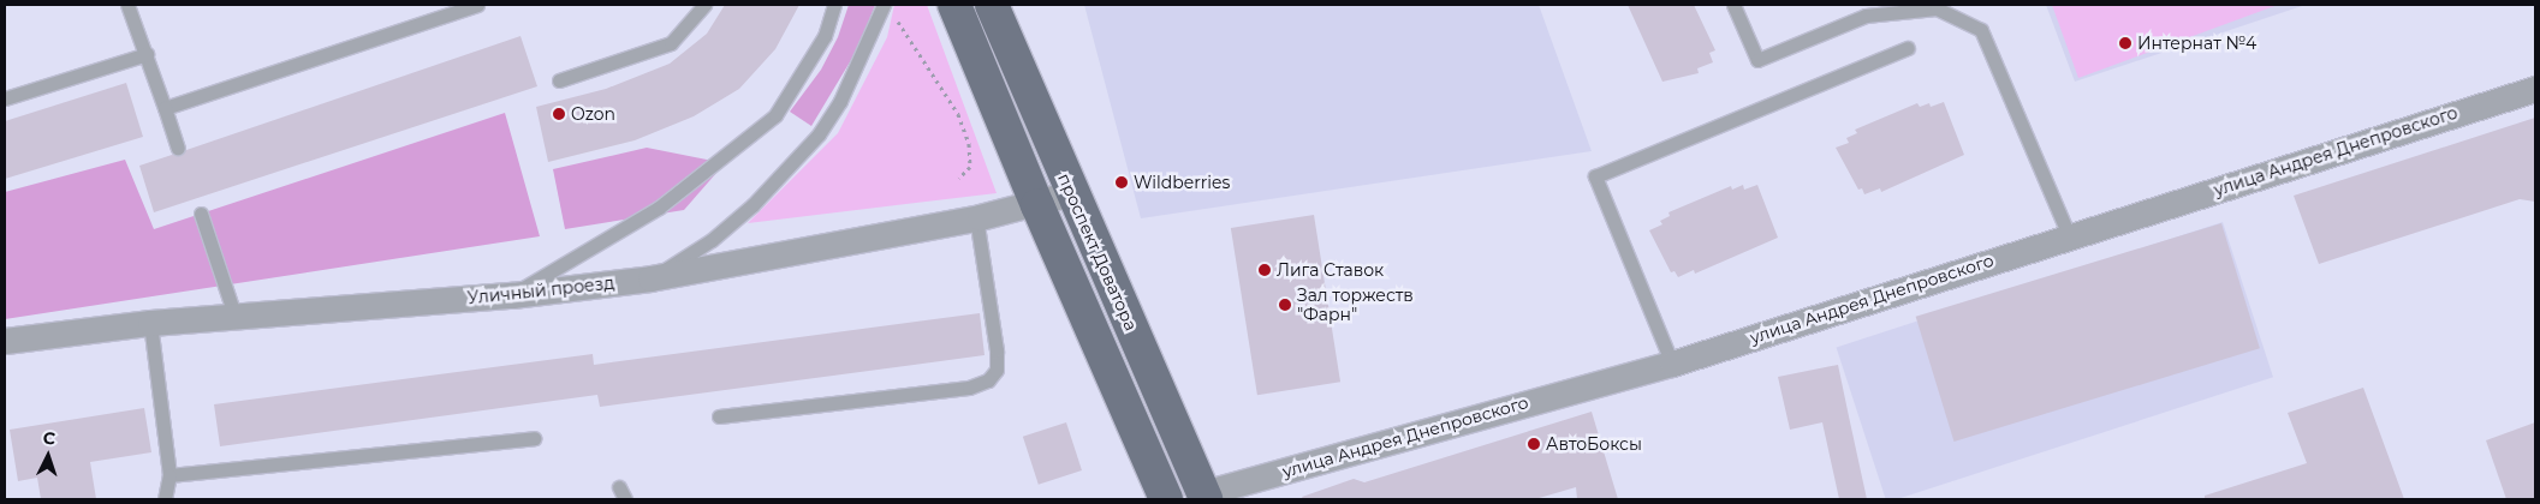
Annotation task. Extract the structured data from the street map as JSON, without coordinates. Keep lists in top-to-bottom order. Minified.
{"streets":{"main road":["проспект Доватора"],"street":["улица Андрея Днепровского","Уличный проезд"]},"crossings":[["улица Андрея Днепровского","проспект Доватора"],["проспект Доватора","Уличный проезд"]],"places":["Интернат №4","Ozon","Wildberries","Лига Ставок","Зал торжеств \"Фарн\"","АвтоБоксы"],"north":"top"}
